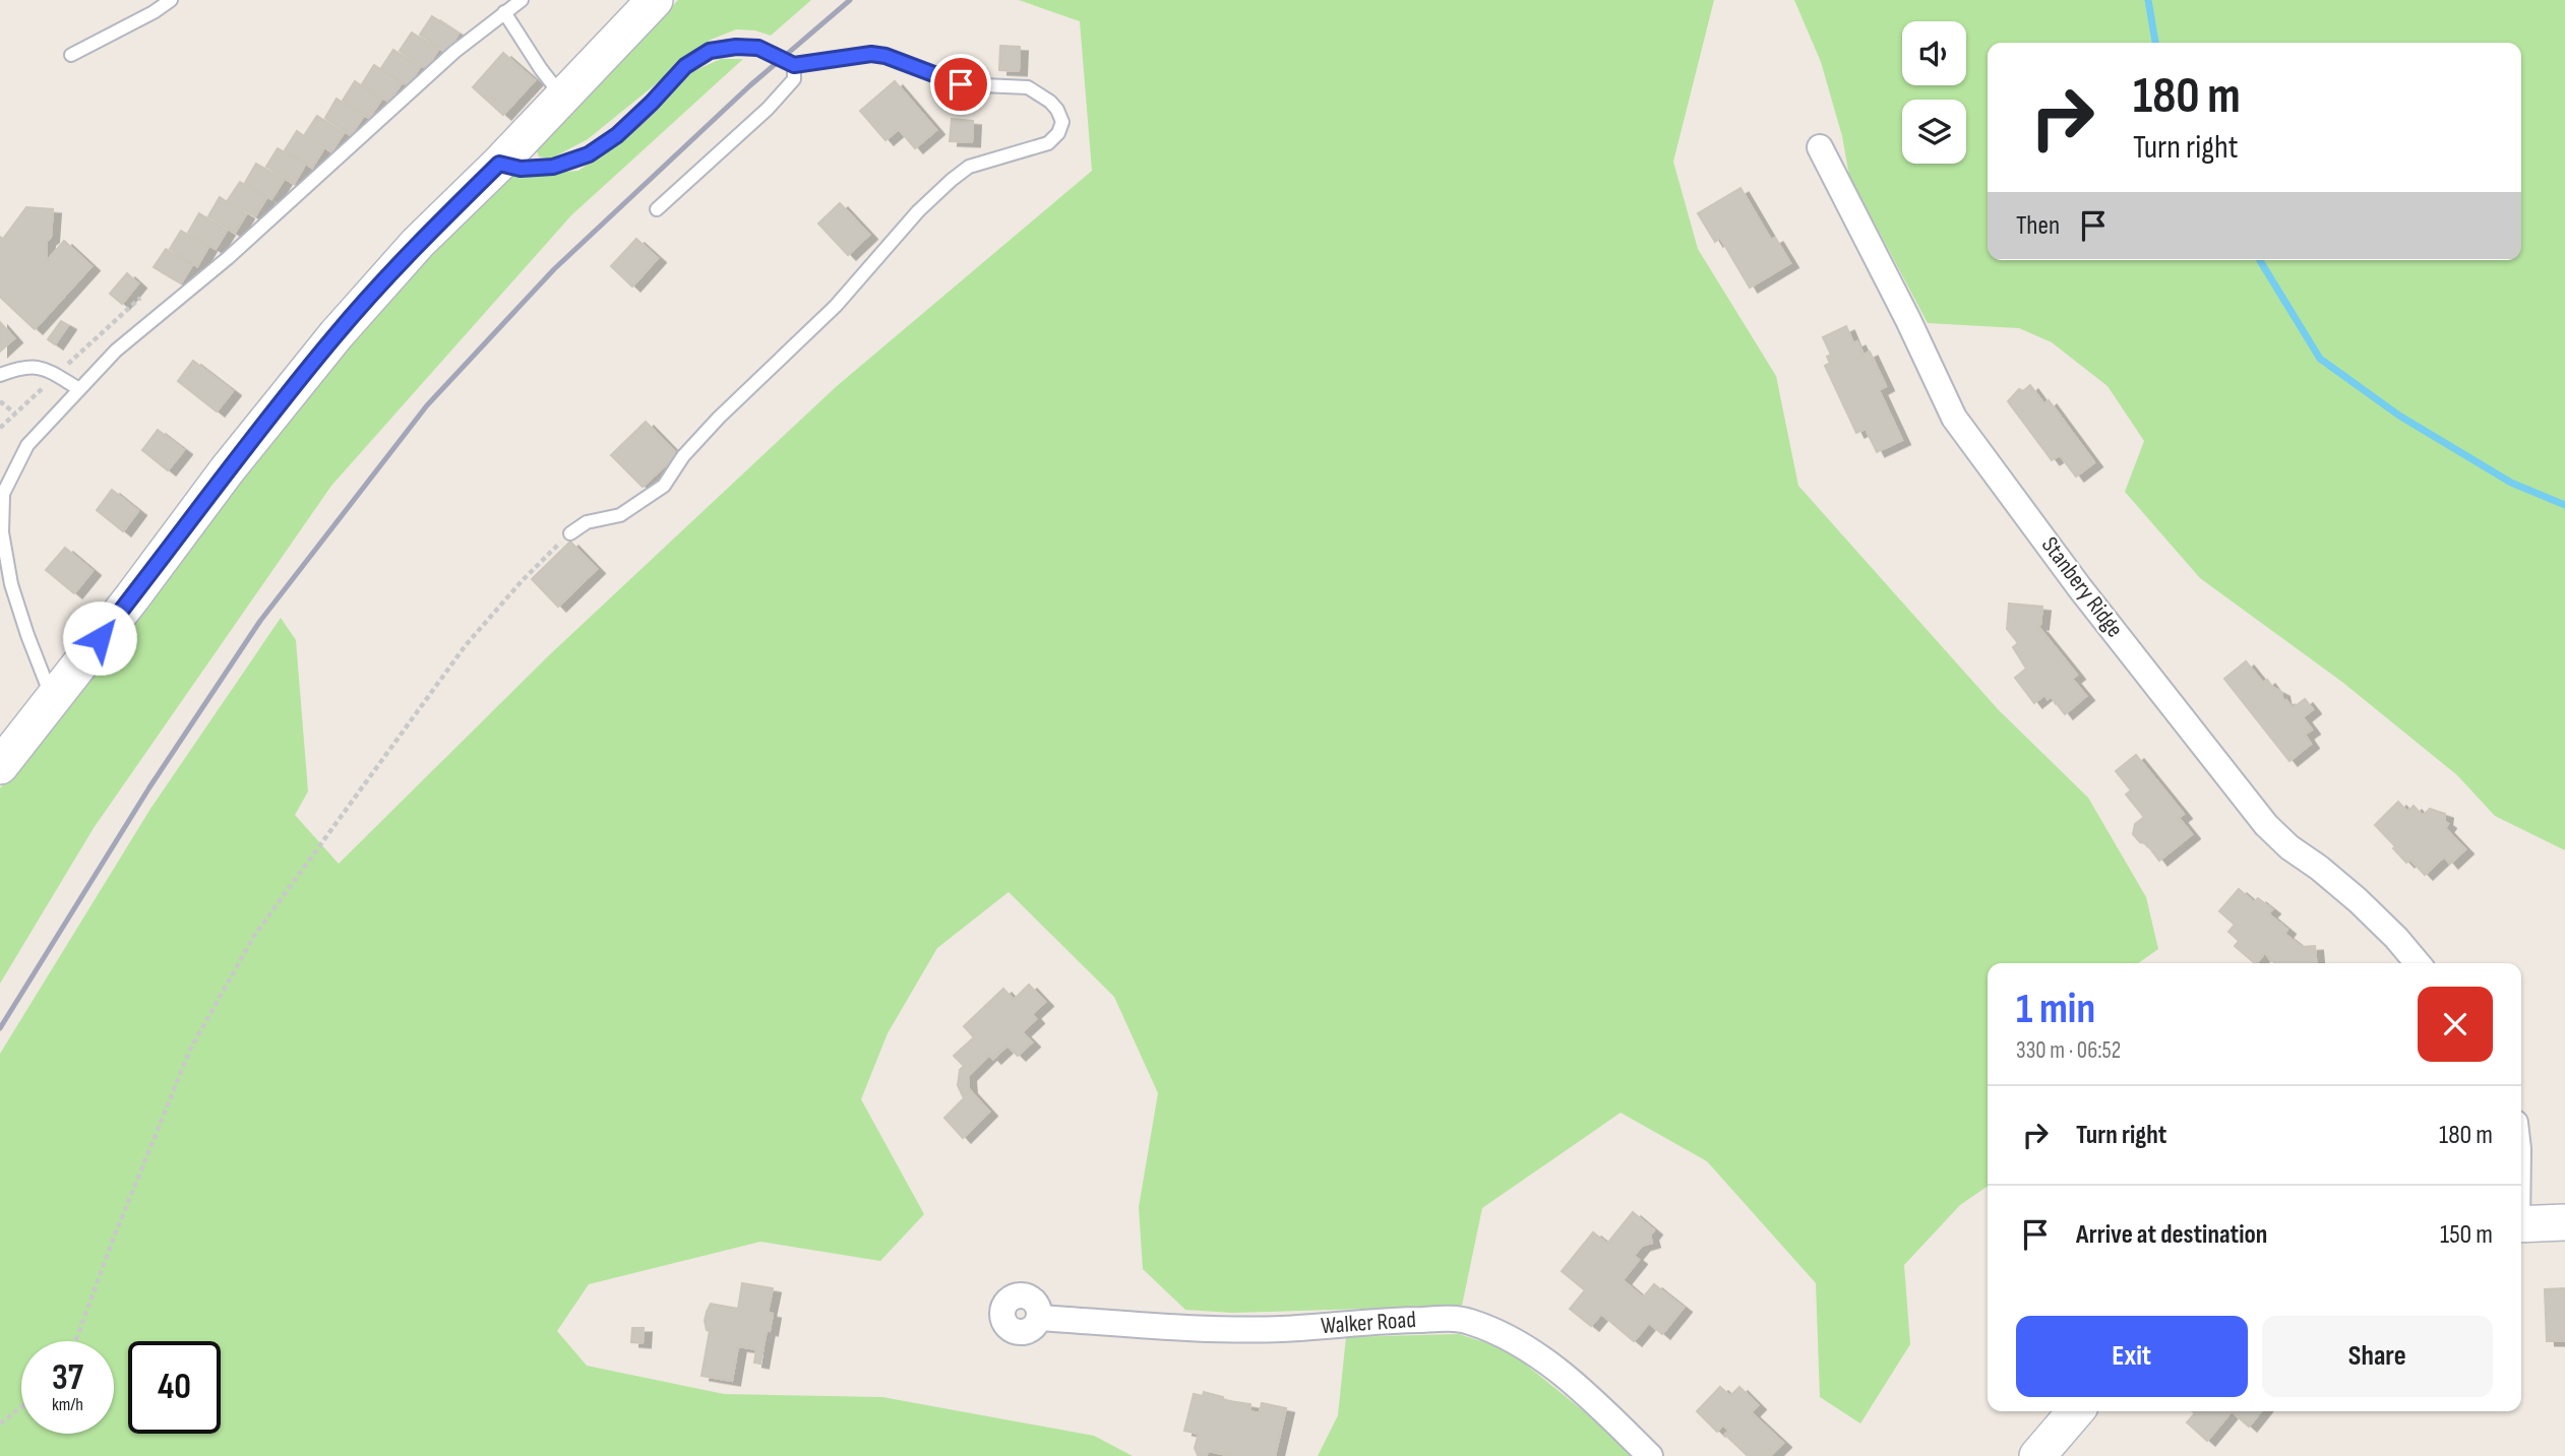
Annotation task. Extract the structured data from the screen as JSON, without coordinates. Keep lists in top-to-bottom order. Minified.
{"streets":{"street":["Stanbery Ridge","Walker Road"]},"page":{"turn":["180 m","Turn right"],"then":"Then","heading":["1 min","330 m · 06:52"],"list":[{"name":"Turn right","value":"180 m"},{"name":"Arrive at destination","value":"150 m"}],"buttons":["Exit","Share"],"speed":"37 km/h","limit":"40"}}
